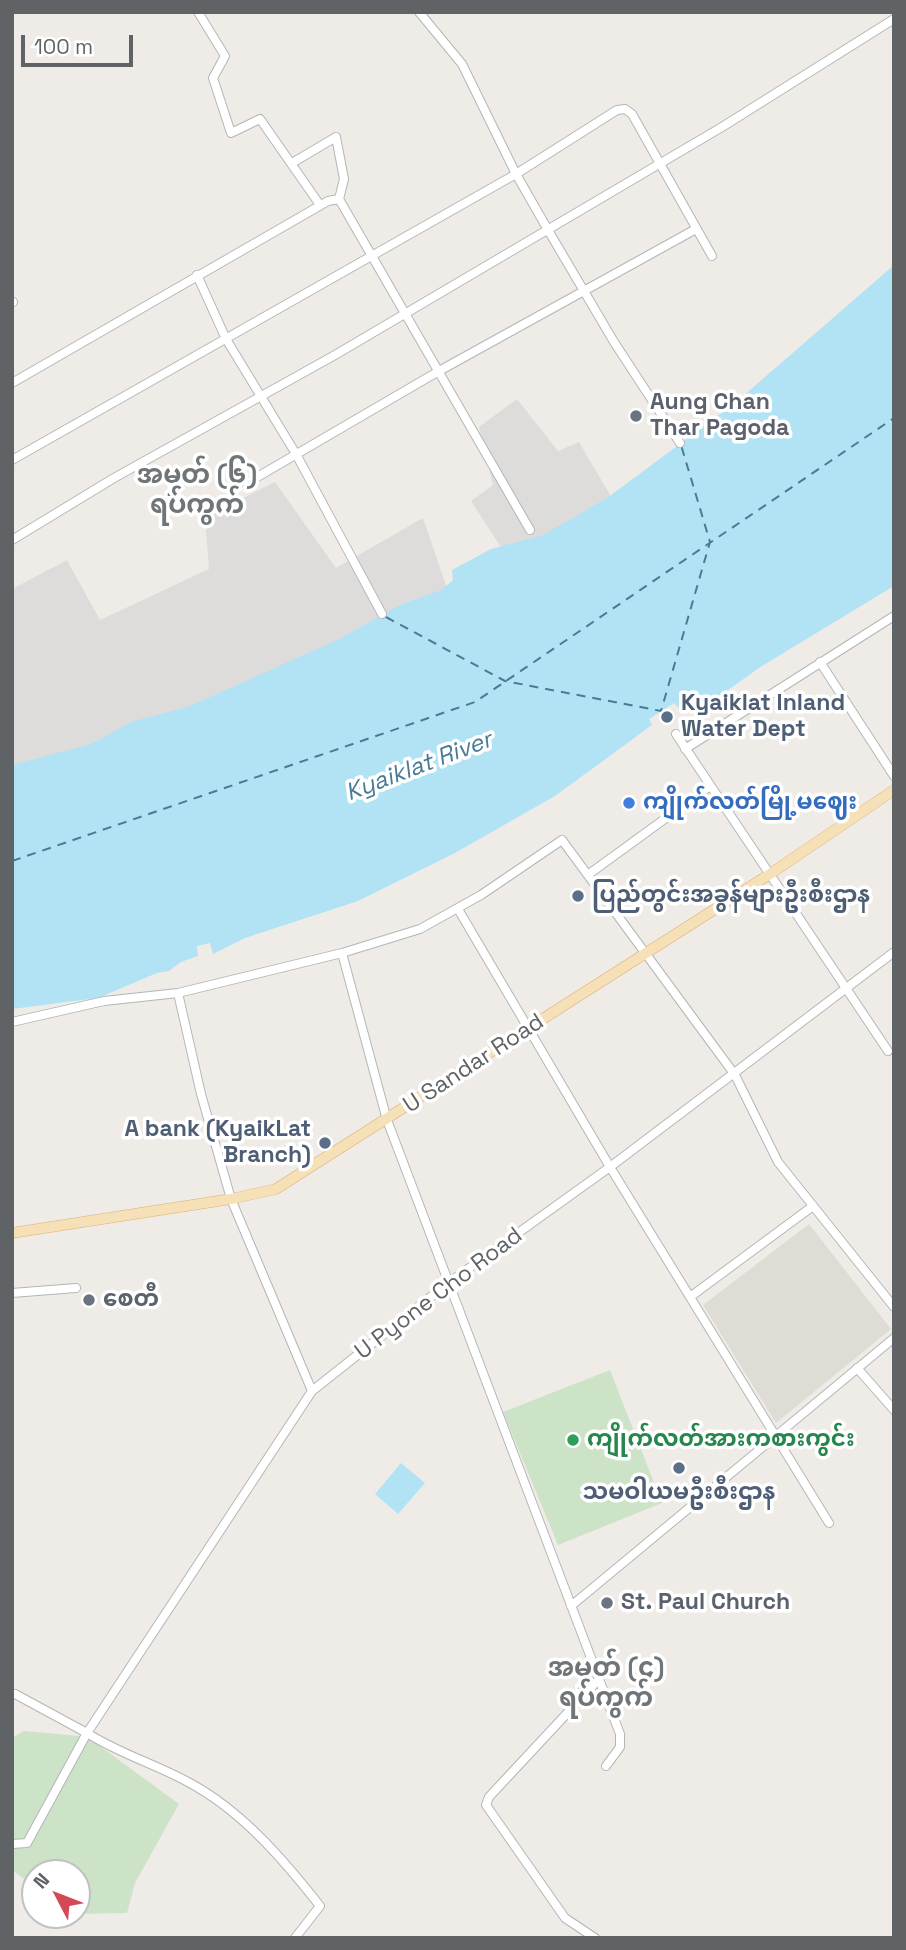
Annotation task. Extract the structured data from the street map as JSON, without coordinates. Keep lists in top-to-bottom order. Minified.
{"streets":{"main road":["U Sandar Road"],"street":["U Pyone Cho Road"]},"districts":["အမှတ် (၆) ရပ်ကွက်","အမှတ် (၄) ရပ်ကွက်"],"water":["Kyaiklat River"],"places":["Aung Chan Thar Pagoda","Kyaiklat Inland Water Dept","ကျိုက်လတ်မြို့မဈေး","ပြည်တွင်းအခွန်များဦးစီးဌာန","A bank (KyaikLat Branch)","စေတီ","ကျိုက်လတ်အားကစားကွင်း","သမဝါယမဦးစီးဌာန","St. Paul Church"],"scale_bar":"100 m","north":"top left"}
